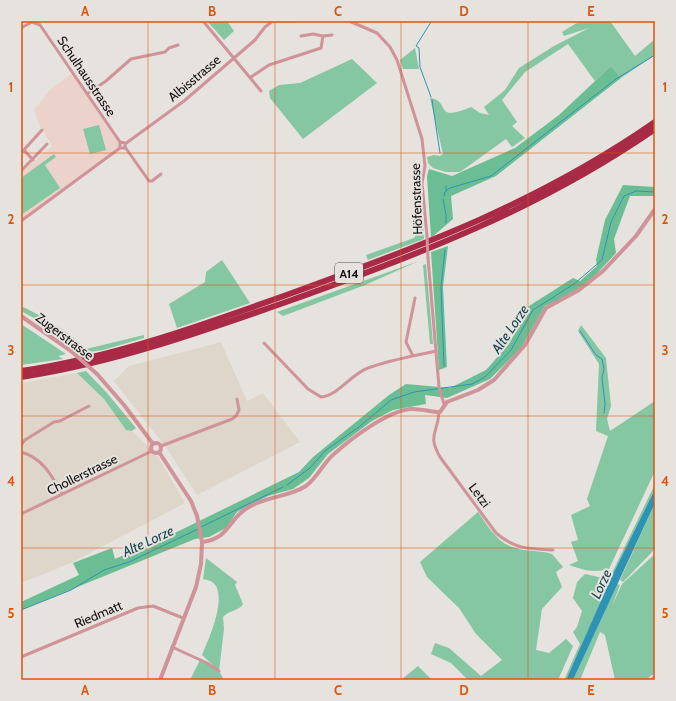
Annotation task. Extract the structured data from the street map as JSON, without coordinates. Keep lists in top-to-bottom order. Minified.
{"streets":{"highway":["A14"],"street":["Schulhausstrasse","Albisstrasse","Höfenstrasse","Zugerstrasse","Chollerstrasse","Letzi","Riedmatt"]},"crossings":[["Zugerstrasse","Chollerstrasse"]],"water":["Alte Lorze","Lorze"],"grid":{"columns":["A","B","C","D","E"],"rows":["1","2","3","4","5"]}}
